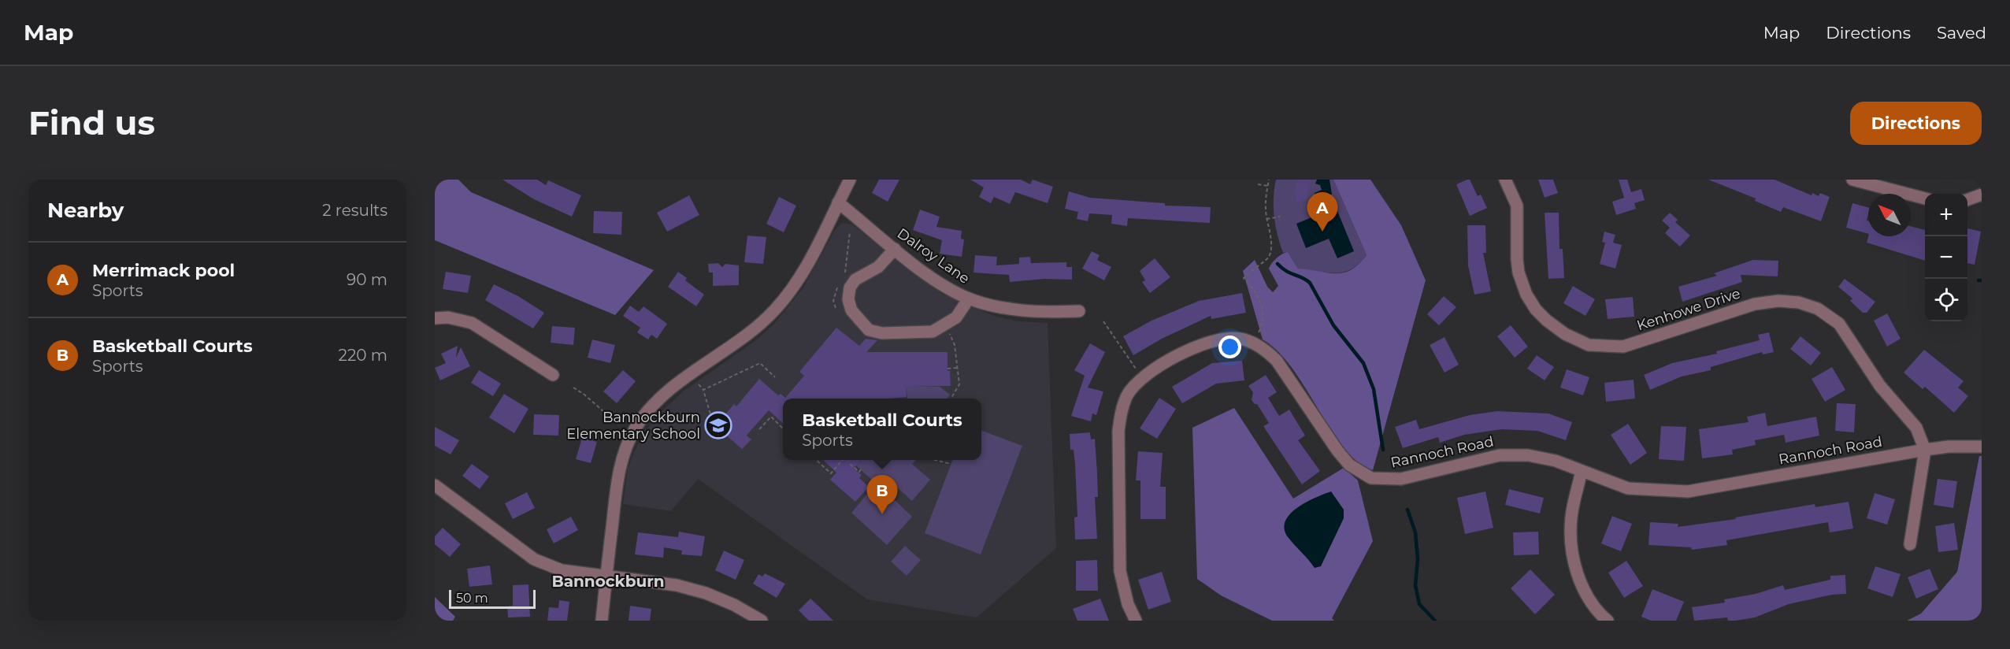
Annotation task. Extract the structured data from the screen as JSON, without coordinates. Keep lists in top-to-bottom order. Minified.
{"streets":{"street":["Dalroy Lane","Kenhowe Drive","Rannoch Road"]},"crossings":[["Kenhowe Drive","Rannoch Road"]],"districts":["Bannockburn"],"places":{"school or university":["Bannockburn Elementary School"]},"scale_bar":"50 m","north":"top left","page":{"header":"Map","nav":["Map","Directions","Saved"],"buttons":"Directions","title":"Find us","heading":["Nearby","2 results"],"pins":["A","B"],"map_buttons":["+","−"],"list":[{"mark":"A","name":"Merrimack pool","note":"Sports","value":"90 m"},{"mark":"B","name":"Basketball Courts","note":"Sports","value":"220 m"}],"popup":["Basketball Courts","Sports"],"scale":"50 m"}}
